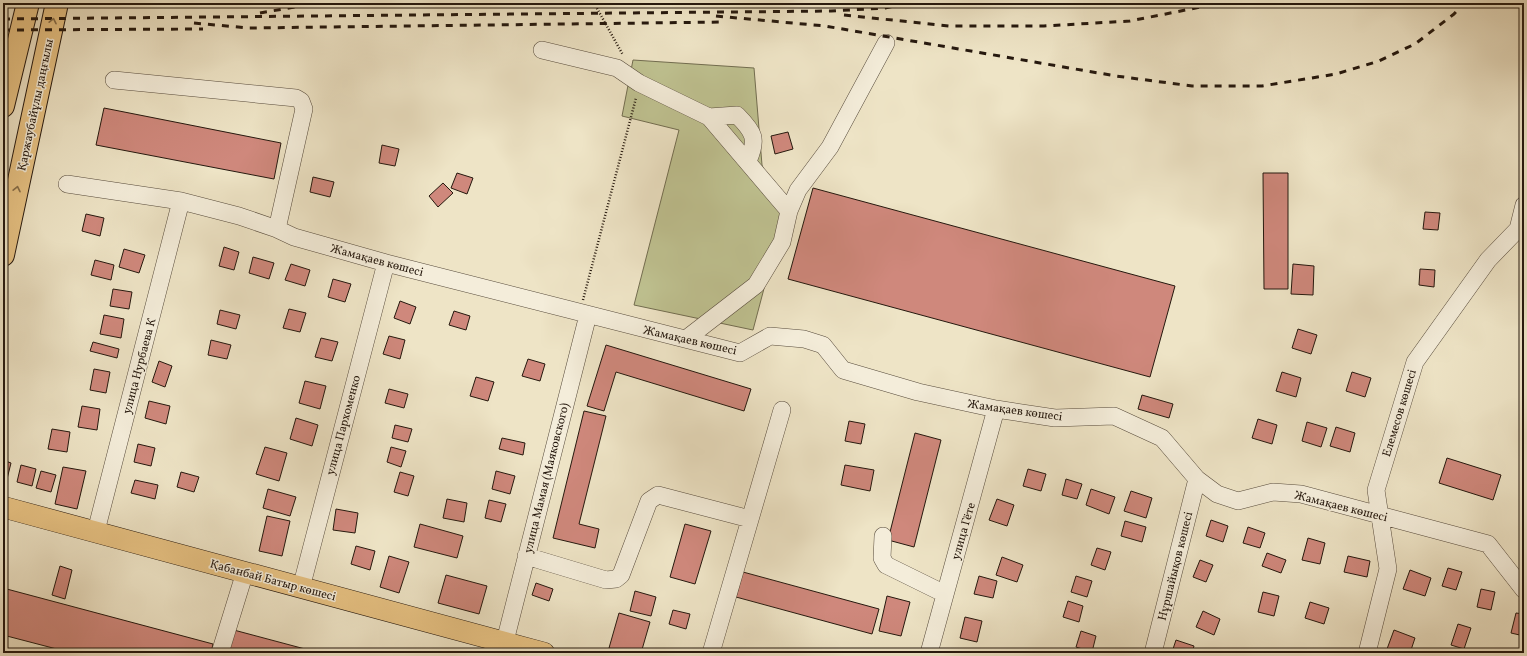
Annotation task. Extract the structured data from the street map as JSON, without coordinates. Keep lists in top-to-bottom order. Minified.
{"streets":{"highway":["Қаржаубайұлы даңғылы"],"main road":["Қабанбай Батыр көшесі"],"street":["Жамақаев көшесі","улица Нурбаева К","Елемесов көшесі","улица Пархоменко","улица Мамая (Маяковского)","улица Гёте","Нұршайықов көшесі"]},"crossings":[["Жамақаев көшесі","улица Нурбаева К"],["Жамақаев көшесі","Елемесов көшесі"],["Жамақаев көшесі","улица Пархоменко"],["Жамақаев көшесі","улица Мамая (Маяковского)"],["Жамақаев көшесі","улица Гёте"],["Жамақаев көшесі","Нұршайықов көшесі"],["улица Нурбаева К","Қабанбай Батыр көшесі"],["улица Пархоменко","Қабанбай Батыр көшесі"],["улица Мамая (Маяковского)","Қабанбай Батыр көшесі"]]}
